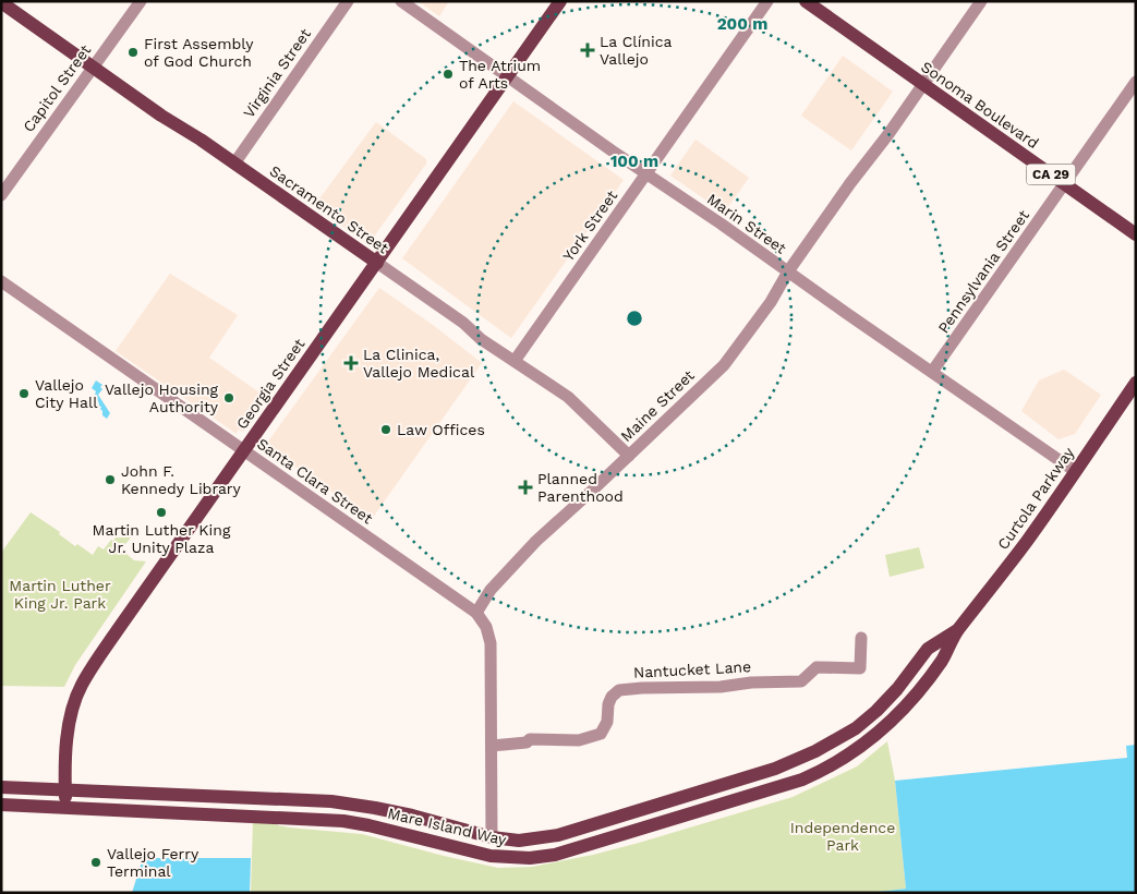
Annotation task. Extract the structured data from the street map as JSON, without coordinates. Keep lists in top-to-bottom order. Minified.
{"streets":{"main road":["Sonoma Boulevard","CA 29","Sacramento Street","Georgia Street","Curtola Parkway","Mare Island Way"],"street":["Virginia Street","Capitol Street","Marin Street","York Street","Pennsylvania Street","Maine Street","Santa Clara Street","Nantucket Lane"]},"crossings":[["Virginia Street","Sacramento Street"],["Capitol Street","Sacramento Street"],["Sonoma Boulevard","Pennsylvania Street"],["Sonoma Boulevard","Maine Street"],["Sacramento Street","York Street"],["Sacramento Street","Georgia Street"],["Sacramento Street","Maine Street"],["Marin Street","York Street"],["Marin Street","Pennsylvania Street"],["Marin Street","Georgia Street"],["Marin Street","Maine Street"],["Marin Street","Curtola Parkway"],["Georgia Street","Santa Clara Street"],["Georgia Street","Mare Island Way"],["Maine Street","Santa Clara Street"],["Curtola Parkway","Mare Island Way"]],"parks":["Martin Luther King Jr. Park","Independence Park"],"places":{"health":["La Clínica Vallejo","La Clinica, Vallejo Medical","Planned Parenthood"],"other":["First Assembly of God Church","The Atrium of Arts","Vallejo City Hall","Vallejo Housing Authority","Law Offices","John F. Kennedy Library","Martin Luther King Jr. Unity Plaza","Vallejo Ferry Terminal"]},"rings":["200 m","100 m"]}
